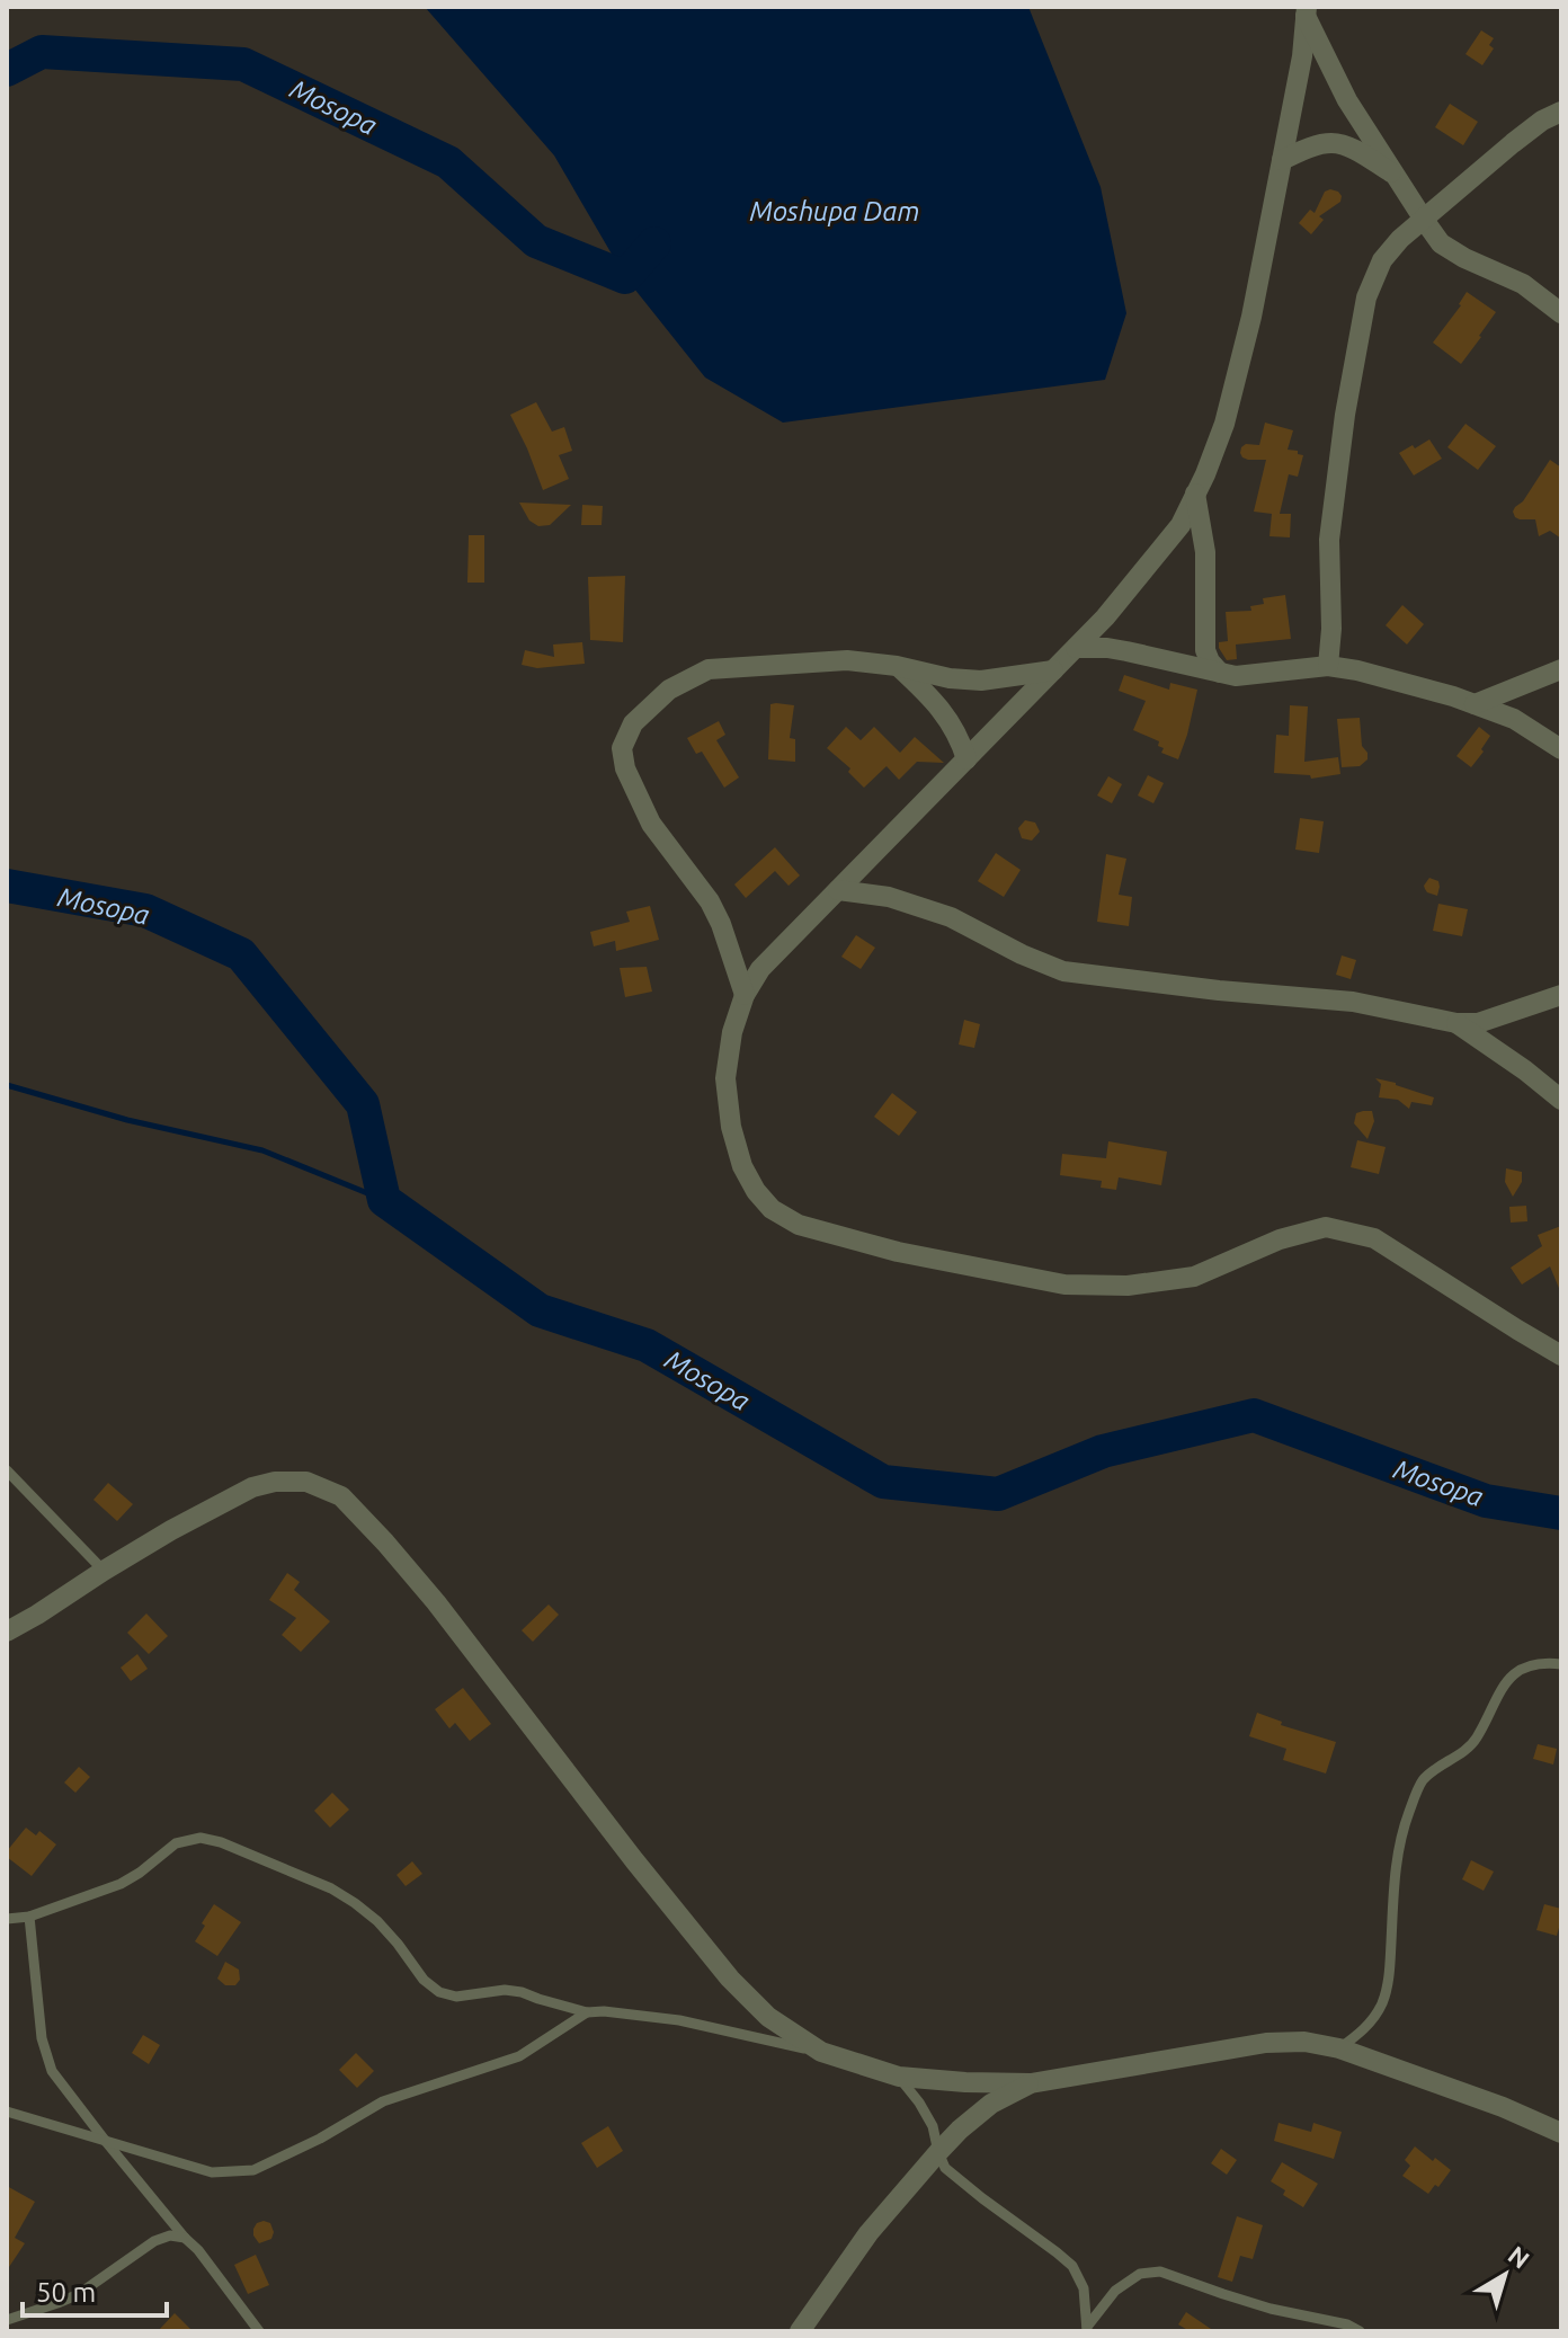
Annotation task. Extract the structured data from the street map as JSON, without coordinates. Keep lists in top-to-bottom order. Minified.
{"water":["Mosopa","Moshupa Dam"],"scale_bar":"50 m","north":"top right"}
